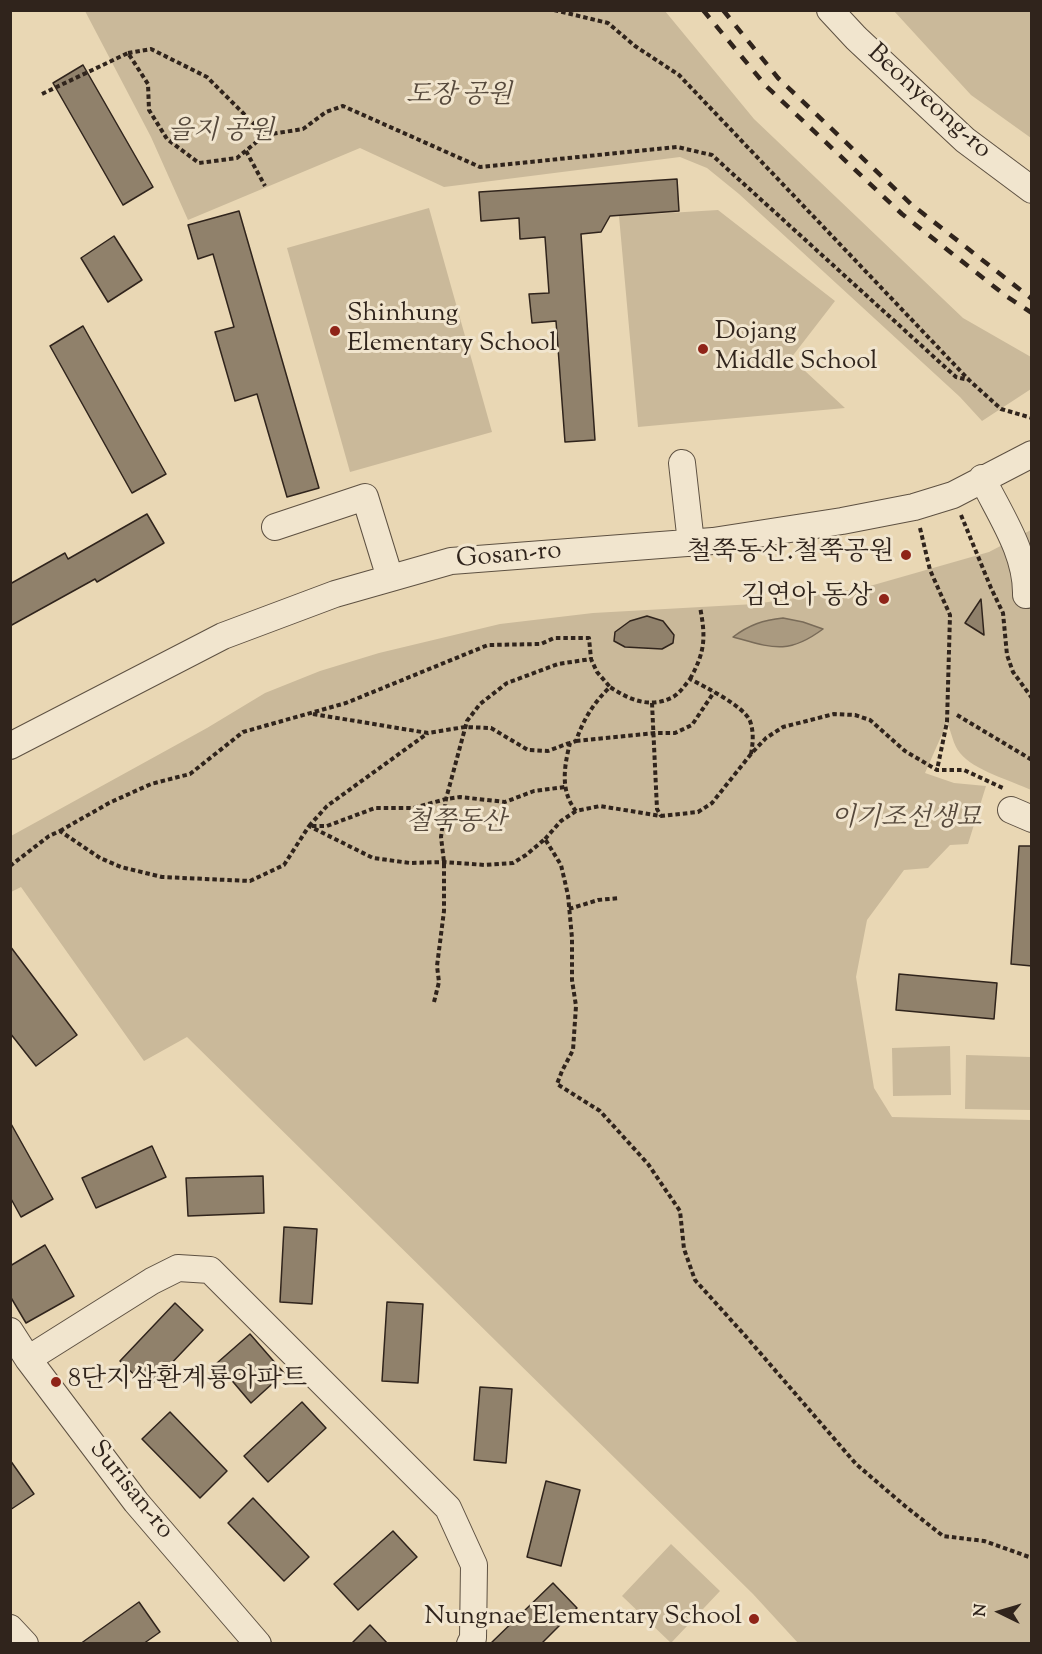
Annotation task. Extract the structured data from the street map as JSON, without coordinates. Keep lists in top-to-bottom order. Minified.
{"streets":{"street":["Beonyeong-ro","Gosan-ro","Surisan-ro"]},"parks":["도장 공원","을지 공원","이기조선생묘","철쭉동산"],"places":["Shinhung Elementary School","Dojang Middle School","철쭉동산.철쭉공원","김연아 동상","8단지삼환계룡아파트","Nungnae Elementary School"],"north":"left"}
